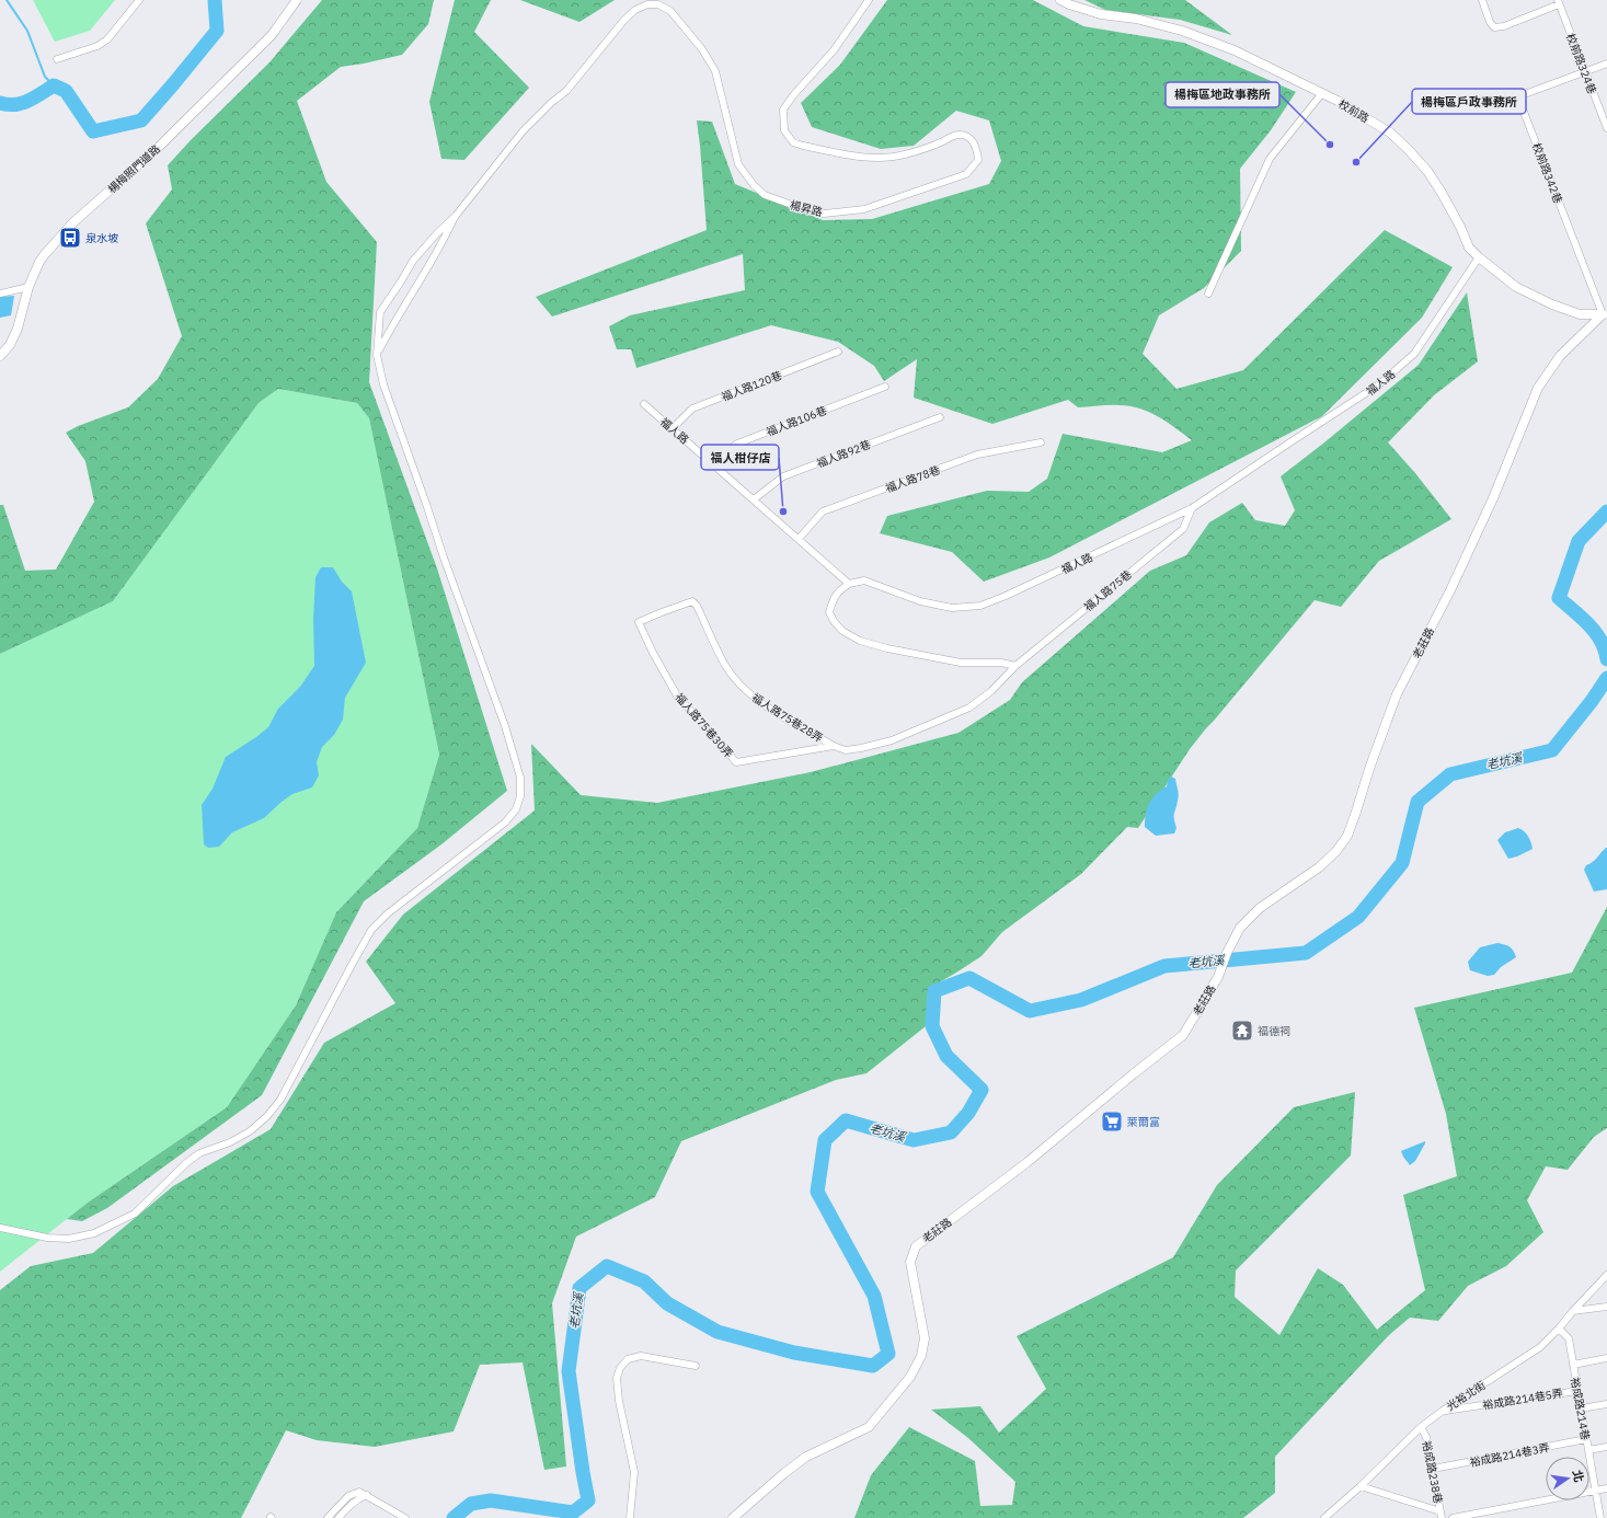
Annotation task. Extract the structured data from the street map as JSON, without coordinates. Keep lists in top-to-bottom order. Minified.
{"streets":{"street":["校前路324巷","校前路","楊梅照門道路","校前路342巷","楊昇路","福人路","福人路120巷","福人路106巷","福人路92巷","福人路78巷","福人路75巷","老莊路","福人路75巷28弄","福人路75巷30弄","光裕北街","裕成路214巷5弄","裕成路214巷","裕成路214巷3弄","裕成路238巷"]},"crossings":[["校前路324巷","校前路342巷"],["校前路","校前路342巷"],["校前路","福人路"],["校前路","老莊路"],["校前路342巷","老莊路"],["福人路","福人路120巷"],["福人路","福人路106巷"],["福人路","福人路92巷"],["福人路","福人路78巷"],["福人路","福人路75巷"],["福人路75巷","福人路75巷28弄"],["福人路75巷","福人路75巷30弄"],["福人路75巷28弄","福人路75巷30弄"],["光裕北街","裕成路214巷5弄"],["光裕北街","裕成路214巷"],["光裕北街","裕成路238巷"],["裕成路214巷5弄","裕成路214巷"],["裕成路214巷","裕成路214巷3弄"],["裕成路214巷3弄","裕成路238巷"]],"water":["老坑溪"],"places":{"other":["楊梅區地政事務所","楊梅區戶政事務所","福人柑仔店"],"bus stop":["泉水坡"],"temple":["福德祠"],"supermarket":["萊爾富"]},"north":"right"}
